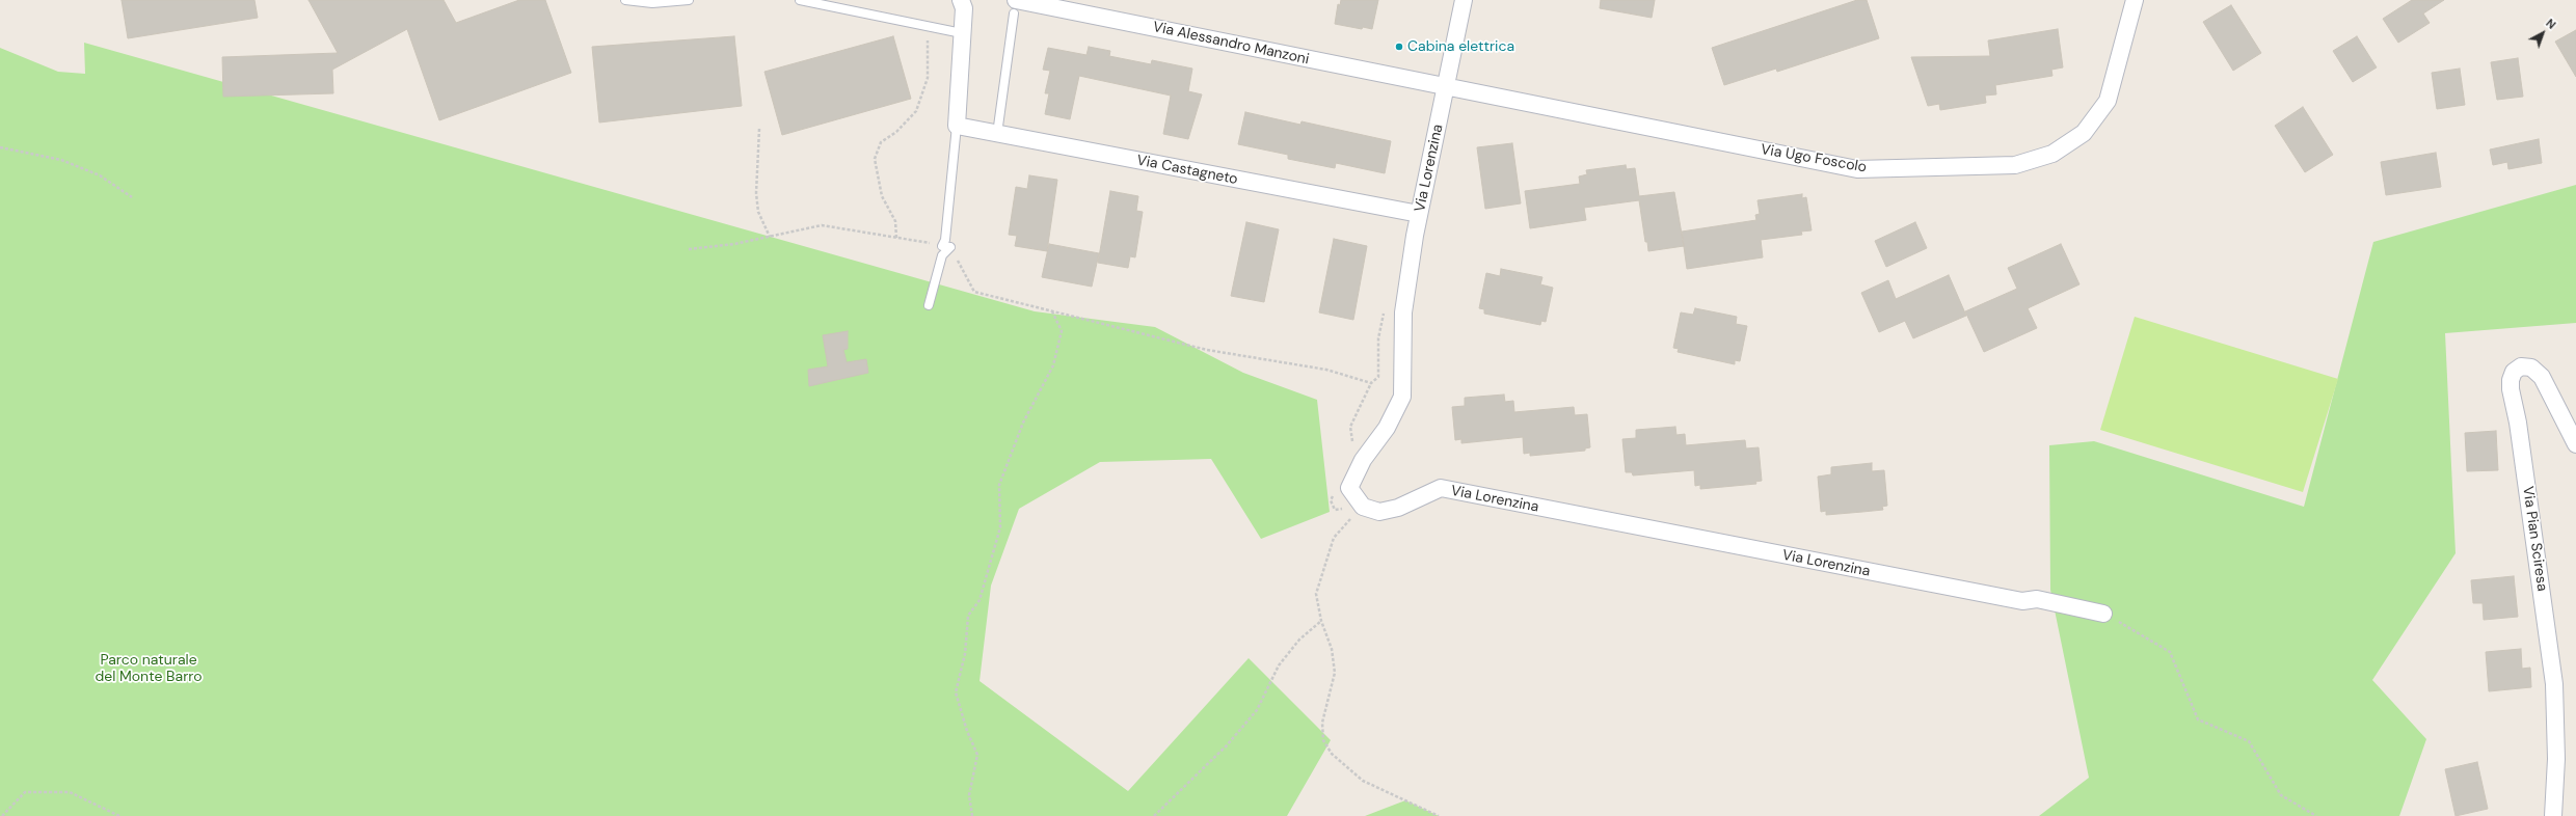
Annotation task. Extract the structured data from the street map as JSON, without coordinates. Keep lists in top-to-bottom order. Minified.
{"streets":{"street":["Via Alessandro Manzoni","Via Ugo Foscolo","Via Lorenzina","Via Castagneto","Via Pian Sciresa"]},"crossings":[["Via Alessandro Manzoni","Via Ugo Foscolo"],["Via Alessandro Manzoni","Via Lorenzina"],["Via Ugo Foscolo","Via Lorenzina"],["Via Lorenzina","Via Castagneto"]],"parks":["Parco naturale del Monte Barro"],"places":["Cabina elettrica"],"north":"top right"}
